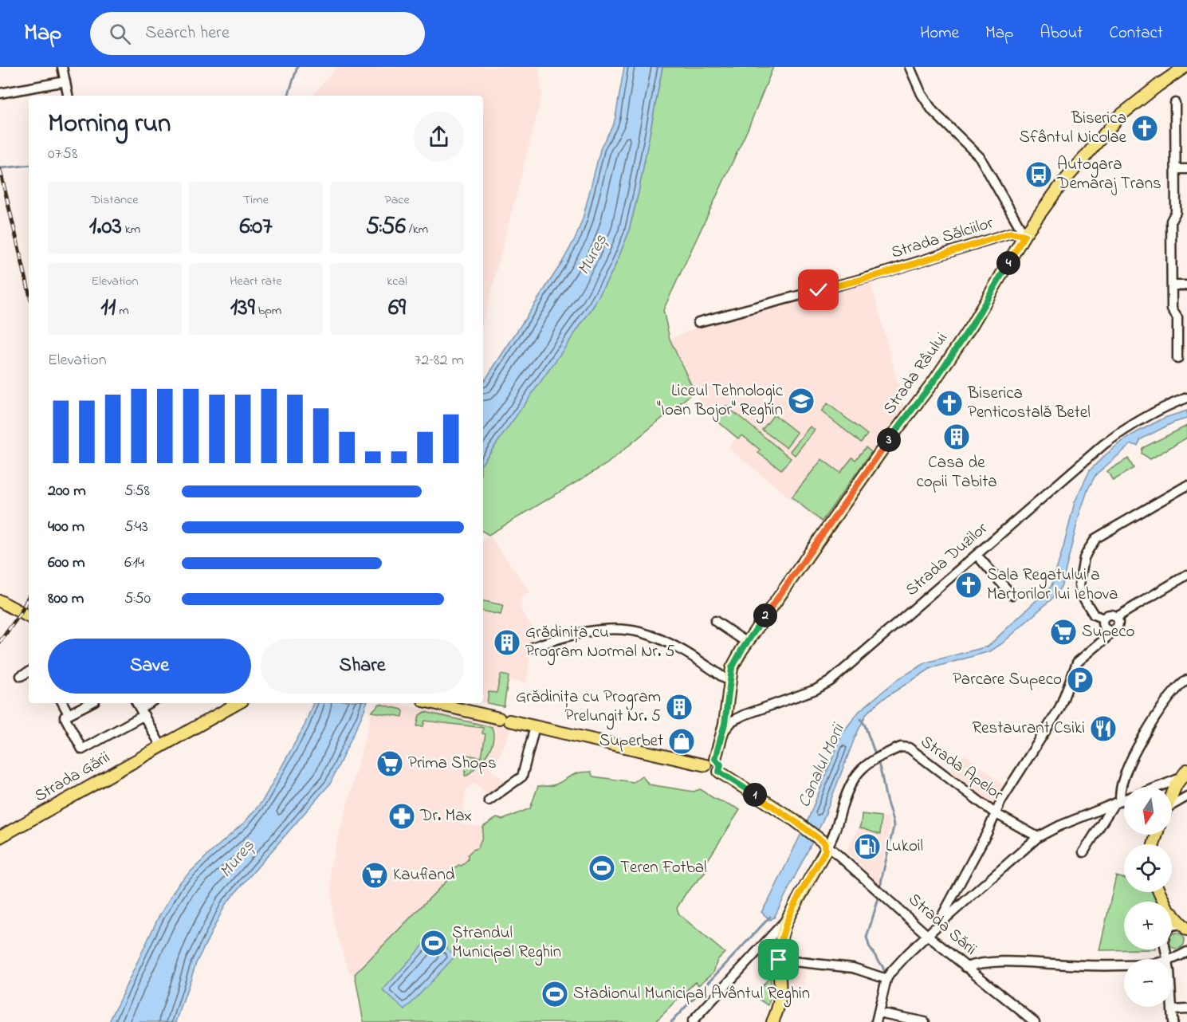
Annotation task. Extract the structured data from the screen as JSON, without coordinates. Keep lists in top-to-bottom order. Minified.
{"streets":{"main road":["Strada Râului","Strada Gării","Strada Sării"],"street":["Strada Sălciilor","Strada Duzilor","Strada Apelor"]},"crossings":[["Strada Sălciilor","Strada Râului"],["Strada Râului","Strada Duzilor"],["Strada Râului","Strada Sării"],["Strada Apelor","Strada Sării"]],"water":["Mureș","Canalul Morii"],"places":{"church":["Biserica Sfântul Nicolae","Biserica Penticostală Betel","Sala Regatului a Martorilor lui Iehova"],"bus stop":["Autogara Demaraj Trans"],"school or university":["Liceul Tehnologic \"Ioan Bojor\" Reghin"],"building":["Casa de copii Tabita","Grădinița cu Program Normal Nr. 5","Grădinița cu Program Prelungit Nr. 5"],"supermarket":["Supeco","Prima Shops","Kaufland"],"parking":["Parcare Supeco"],"restaurant":["Restaurant Csiki"],"shop":["Superbet"],"pharmacy":["Dr. Max"],"fuel station":["Lukoil"],"sports":["Teren Fotbal","Ștrandul Municipal Reghin","Stadionul Municipal Avântul Reghin"]},"north":"bottom","page":{"header":"Map","search":"Search here","nav":["Home","Map","About","Contact"],"heading":["Morning run","07:58"],"stats":[["Distance","1.03 km"],["Time","6:07"],["Pace","5:56 /km"],["Elevation","11 m"],["Heart rate","139 bpm"],["kcal","69"]],"pins":["4","3","2","1"],"chart":["Elevation","72–82 m"],"list":[{"name":"200 m","note":"5:58"},{"name":"400 m","note":"5:43"},{"name":"600 m","note":"6:14"},{"name":"800 m","note":"5:50"}],"buttons":["Save","Share"],"map_buttons":["+","−"]}}
